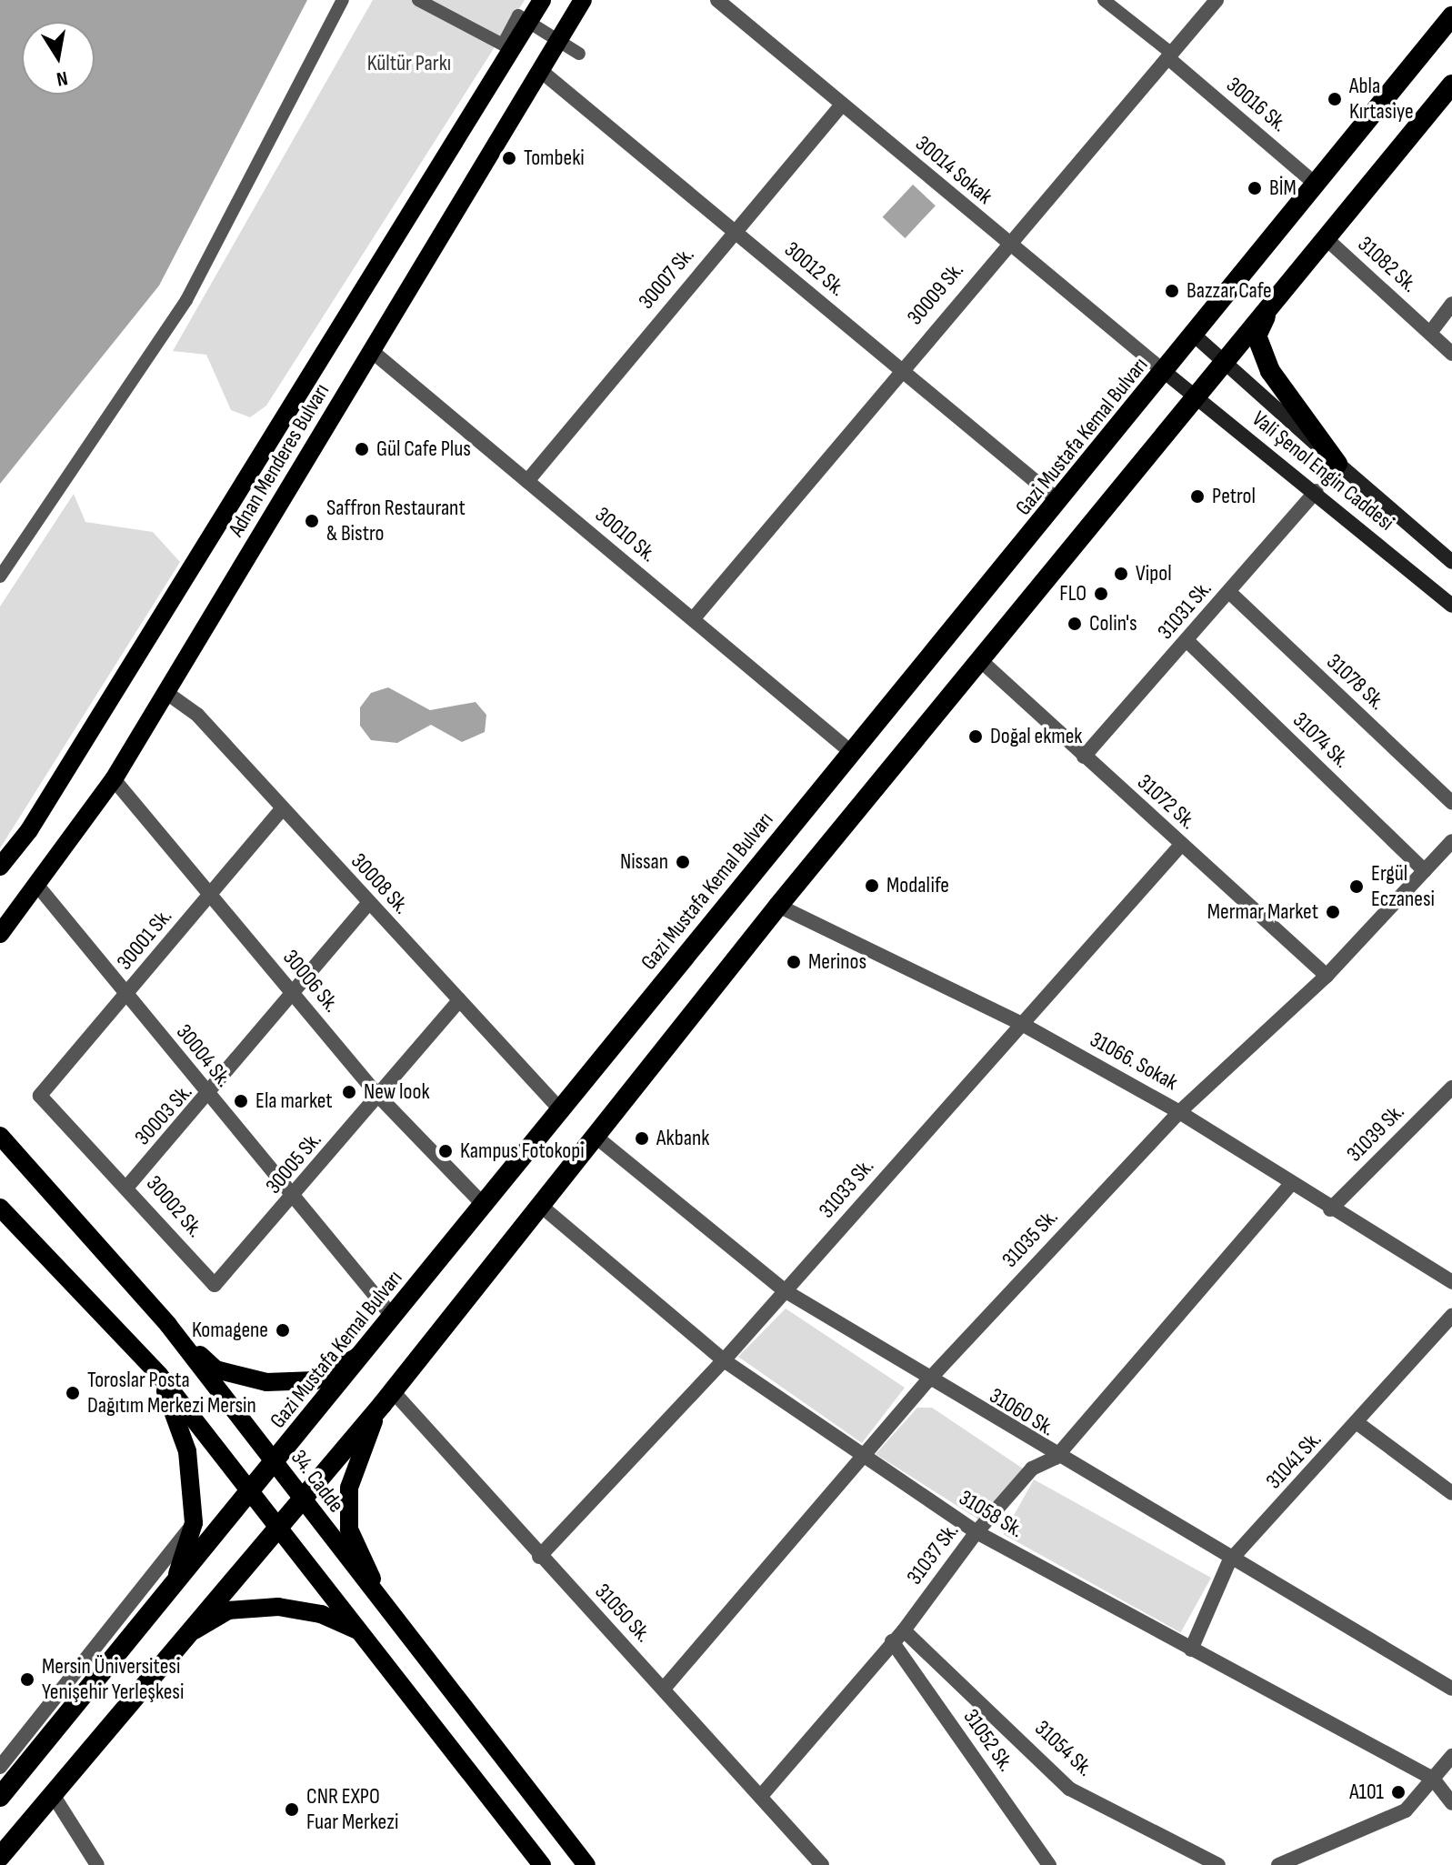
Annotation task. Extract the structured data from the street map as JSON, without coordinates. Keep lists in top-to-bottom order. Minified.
{"streets":{"highway":["Gazi Mustafa Kemal Bulvarı"],"main road":["Adnan Menderes Bulvarı","Vali Şenol Engin Caddesi","34. Cadde"],"street":["30016 Sk.","30014 Sokak","31082 Sk.","30012 Sk.","30007 Sk.","30009 Sk.","30010 Sk.","31031 Sk.","31078 Sk.","31074 Sk.","31072 Sk.","30008 Sk.","30001 Sk.","30006 Sk.","30004 Sk.","31066. Sokak","30003 Sk.","31039 Sk.","30005 Sk.","31033 Sk.","30002 Sk.","31035 Sk.","31060 Sk.","31041 Sk.","31058 Sk.","31037 Sk.","31050 Sk.","31052 Sk.","31054 Sk."]},"crossings":[["30016 Sk.","30009 Sk."],["30016 Sk.","Gazi Mustafa Kemal Bulvarı"],["30014 Sokak","30007 Sk."],["30014 Sokak","30009 Sk."],["30014 Sokak","Gazi Mustafa Kemal Bulvarı"],["30014 Sokak","Vali Şenol Engin Caddesi"],["30012 Sk.","30007 Sk."],["30012 Sk.","30009 Sk."],["30012 Sk.","Gazi Mustafa Kemal Bulvarı"],["30012 Sk.","Adnan Menderes Bulvarı"],["30007 Sk.","30010 Sk."],["30009 Sk.","30010 Sk."],["Gazi Mustafa Kemal Bulvarı","Vali Şenol Engin Caddesi"],["Gazi Mustafa Kemal Bulvarı","30010 Sk."],["Gazi Mustafa Kemal Bulvarı","30008 Sk."],["Gazi Mustafa Kemal Bulvarı","30006 Sk."],["Gazi Mustafa Kemal Bulvarı","30004 Sk."],["Gazi Mustafa Kemal Bulvarı","34. Cadde"],["Adnan Menderes Bulvarı","30010 Sk."],["Adnan Menderes Bulvarı","30008 Sk."],["Adnan Menderes Bulvarı","30006 Sk."],["Adnan Menderes Bulvarı","30004 Sk."],["Vali Şenol Engin Caddesi","31031 Sk."],["31031 Sk.","31078 Sk."],["31031 Sk.","31074 Sk."],["31031 Sk.","31072 Sk."],["31074 Sk.","31035 Sk."],["31072 Sk.","31033 Sk."],["31072 Sk.","31035 Sk."],["30008 Sk.","30001 Sk."],["30008 Sk.","30003 Sk."],["30008 Sk.","30005 Sk."],["30001 Sk.","30006 Sk."],["30001 Sk.","30004 Sk."],["30001 Sk.","30002 Sk."],["30006 Sk.","30003 Sk."],["30006 Sk.","30005 Sk."],["30004 Sk.","30003 Sk."],["30004 Sk.","30005 Sk."],["31066. Sokak","31039 Sk."],["31066. Sokak","31033 Sk."],["31066. Sokak","31035 Sk."],["31066. Sokak","31037 Sk."],["30003 Sk.","30002 Sk."],["30005 Sk.","30002 Sk."],["31033 Sk.","31060 Sk."],["31033 Sk.","31058 Sk."],["31033 Sk.","31050 Sk."],["31035 Sk.","31060 Sk."],["31035 Sk.","31058 Sk."],["31035 Sk.","31050 Sk."],["31060 Sk.","31041 Sk."],["31060 Sk.","31037 Sk."],["31041 Sk.","31058 Sk."],["31058 Sk.","31037 Sk."],["31037 Sk.","31050 Sk."],["31037 Sk.","31052 Sk."],["31037 Sk.","31054 Sk."],["31052 Sk.","31054 Sk."]],"parks":["Kültür Parkı"],"places":["Abla Kırtasiye","Tombeki","BİM","Bazzar Cafe","Gül Cafe Plus","Petrol","Saffron Restaurant & Bistro","Vipol","FLO","Colin's","Doğal ekmek","Nissan","Modalife","Ergül Eczanesi","Mermar Market","Merinos","New look","Ela market","Akbank","Kampus Fotokopi","Komagene","Toroslar Posta Dağıtım Merkezi Mersin","Mersin Üniversitesi Yenişehir Yerleşkesi","A101","CNR EXPO Fuar Merkezi"],"north":"bottom"}
